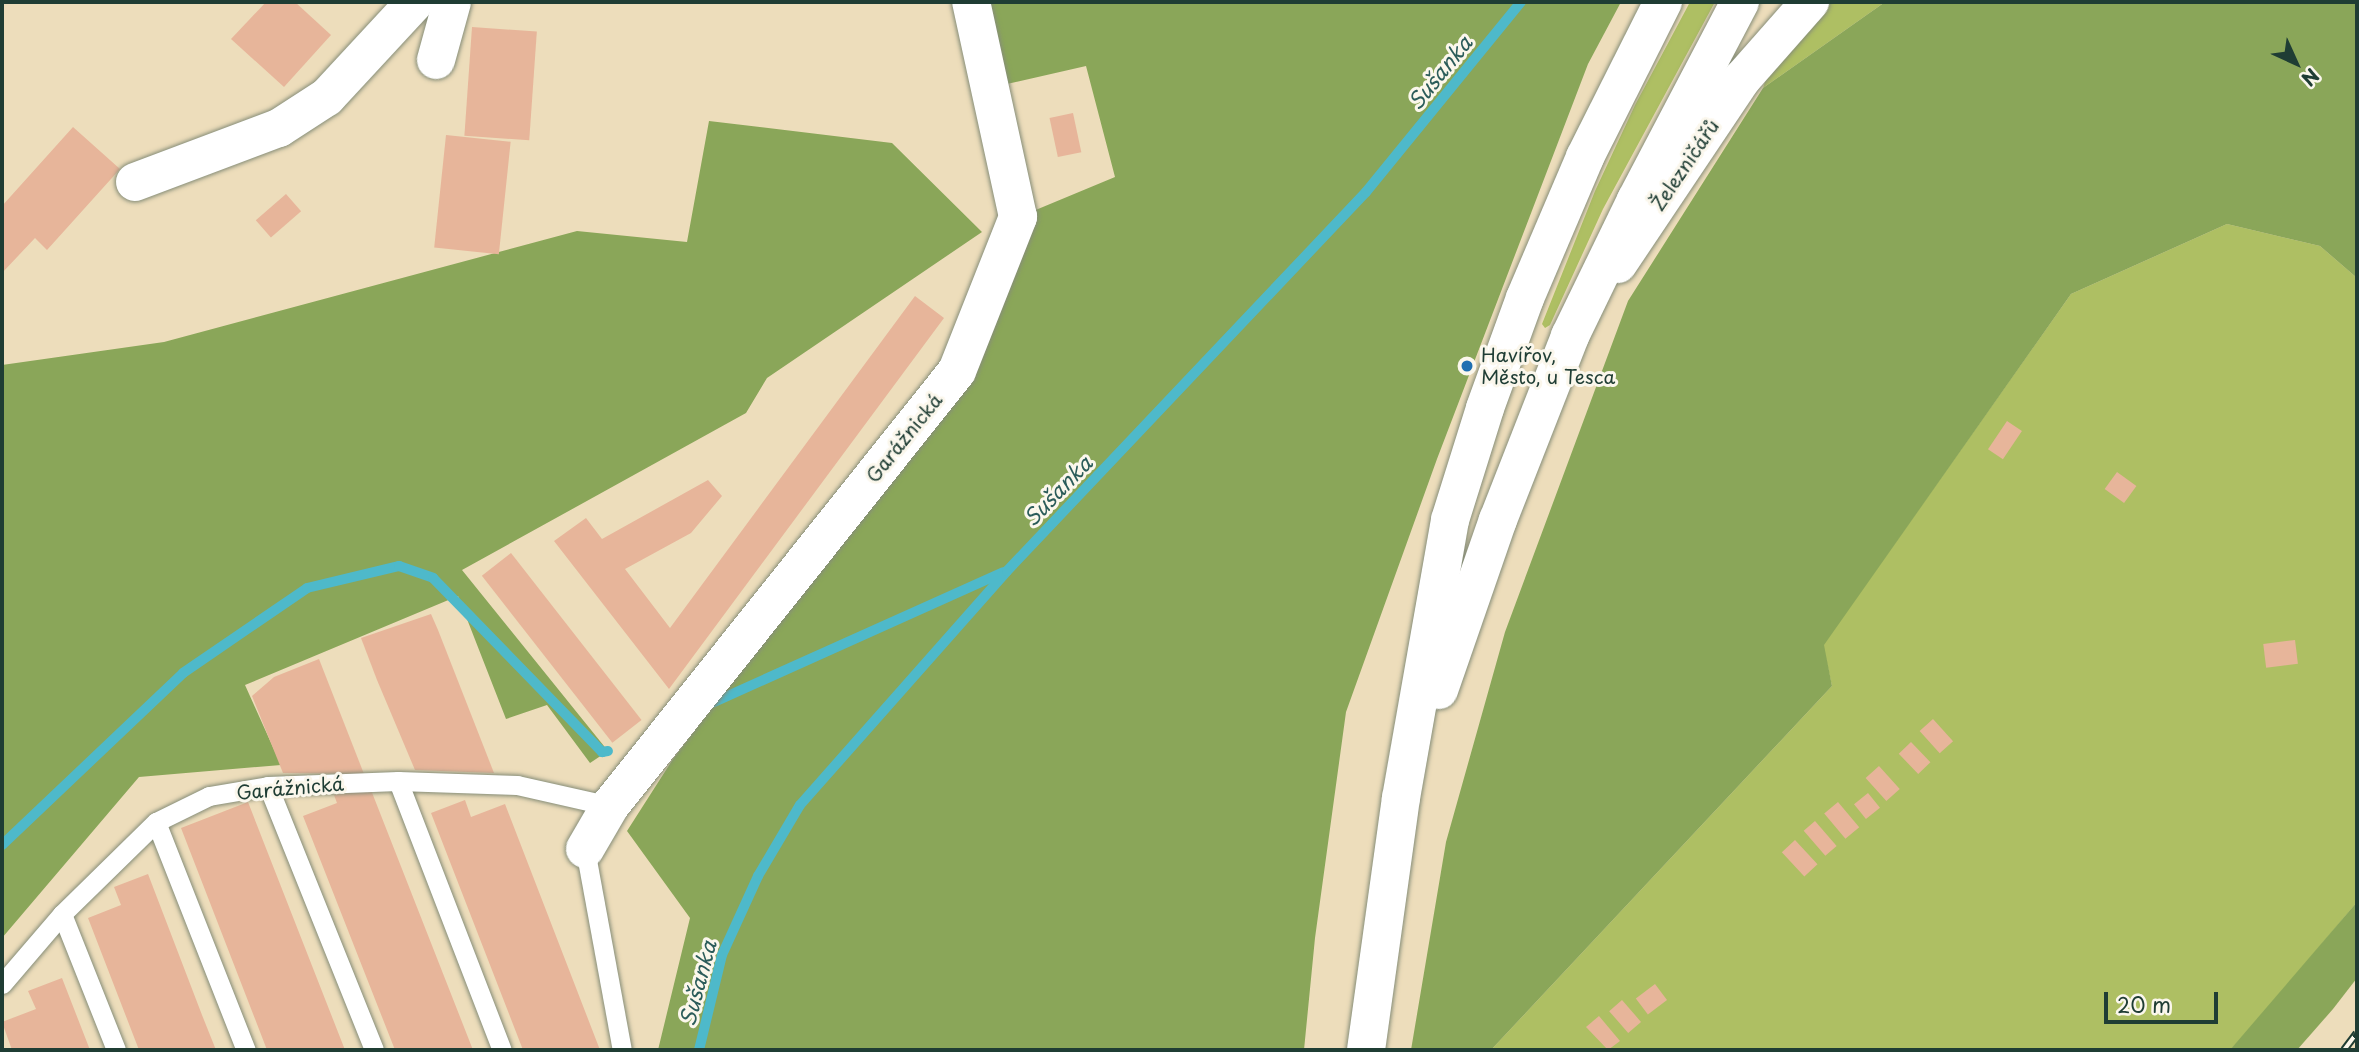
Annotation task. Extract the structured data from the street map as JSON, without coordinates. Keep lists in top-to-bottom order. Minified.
{"streets":{"main road":["Železničářů","Garážnická"]},"water":["Sušanka"],"places":["Havířov, Město, u Tesca"],"scale_bar":"20 m","north":"bottom right"}
